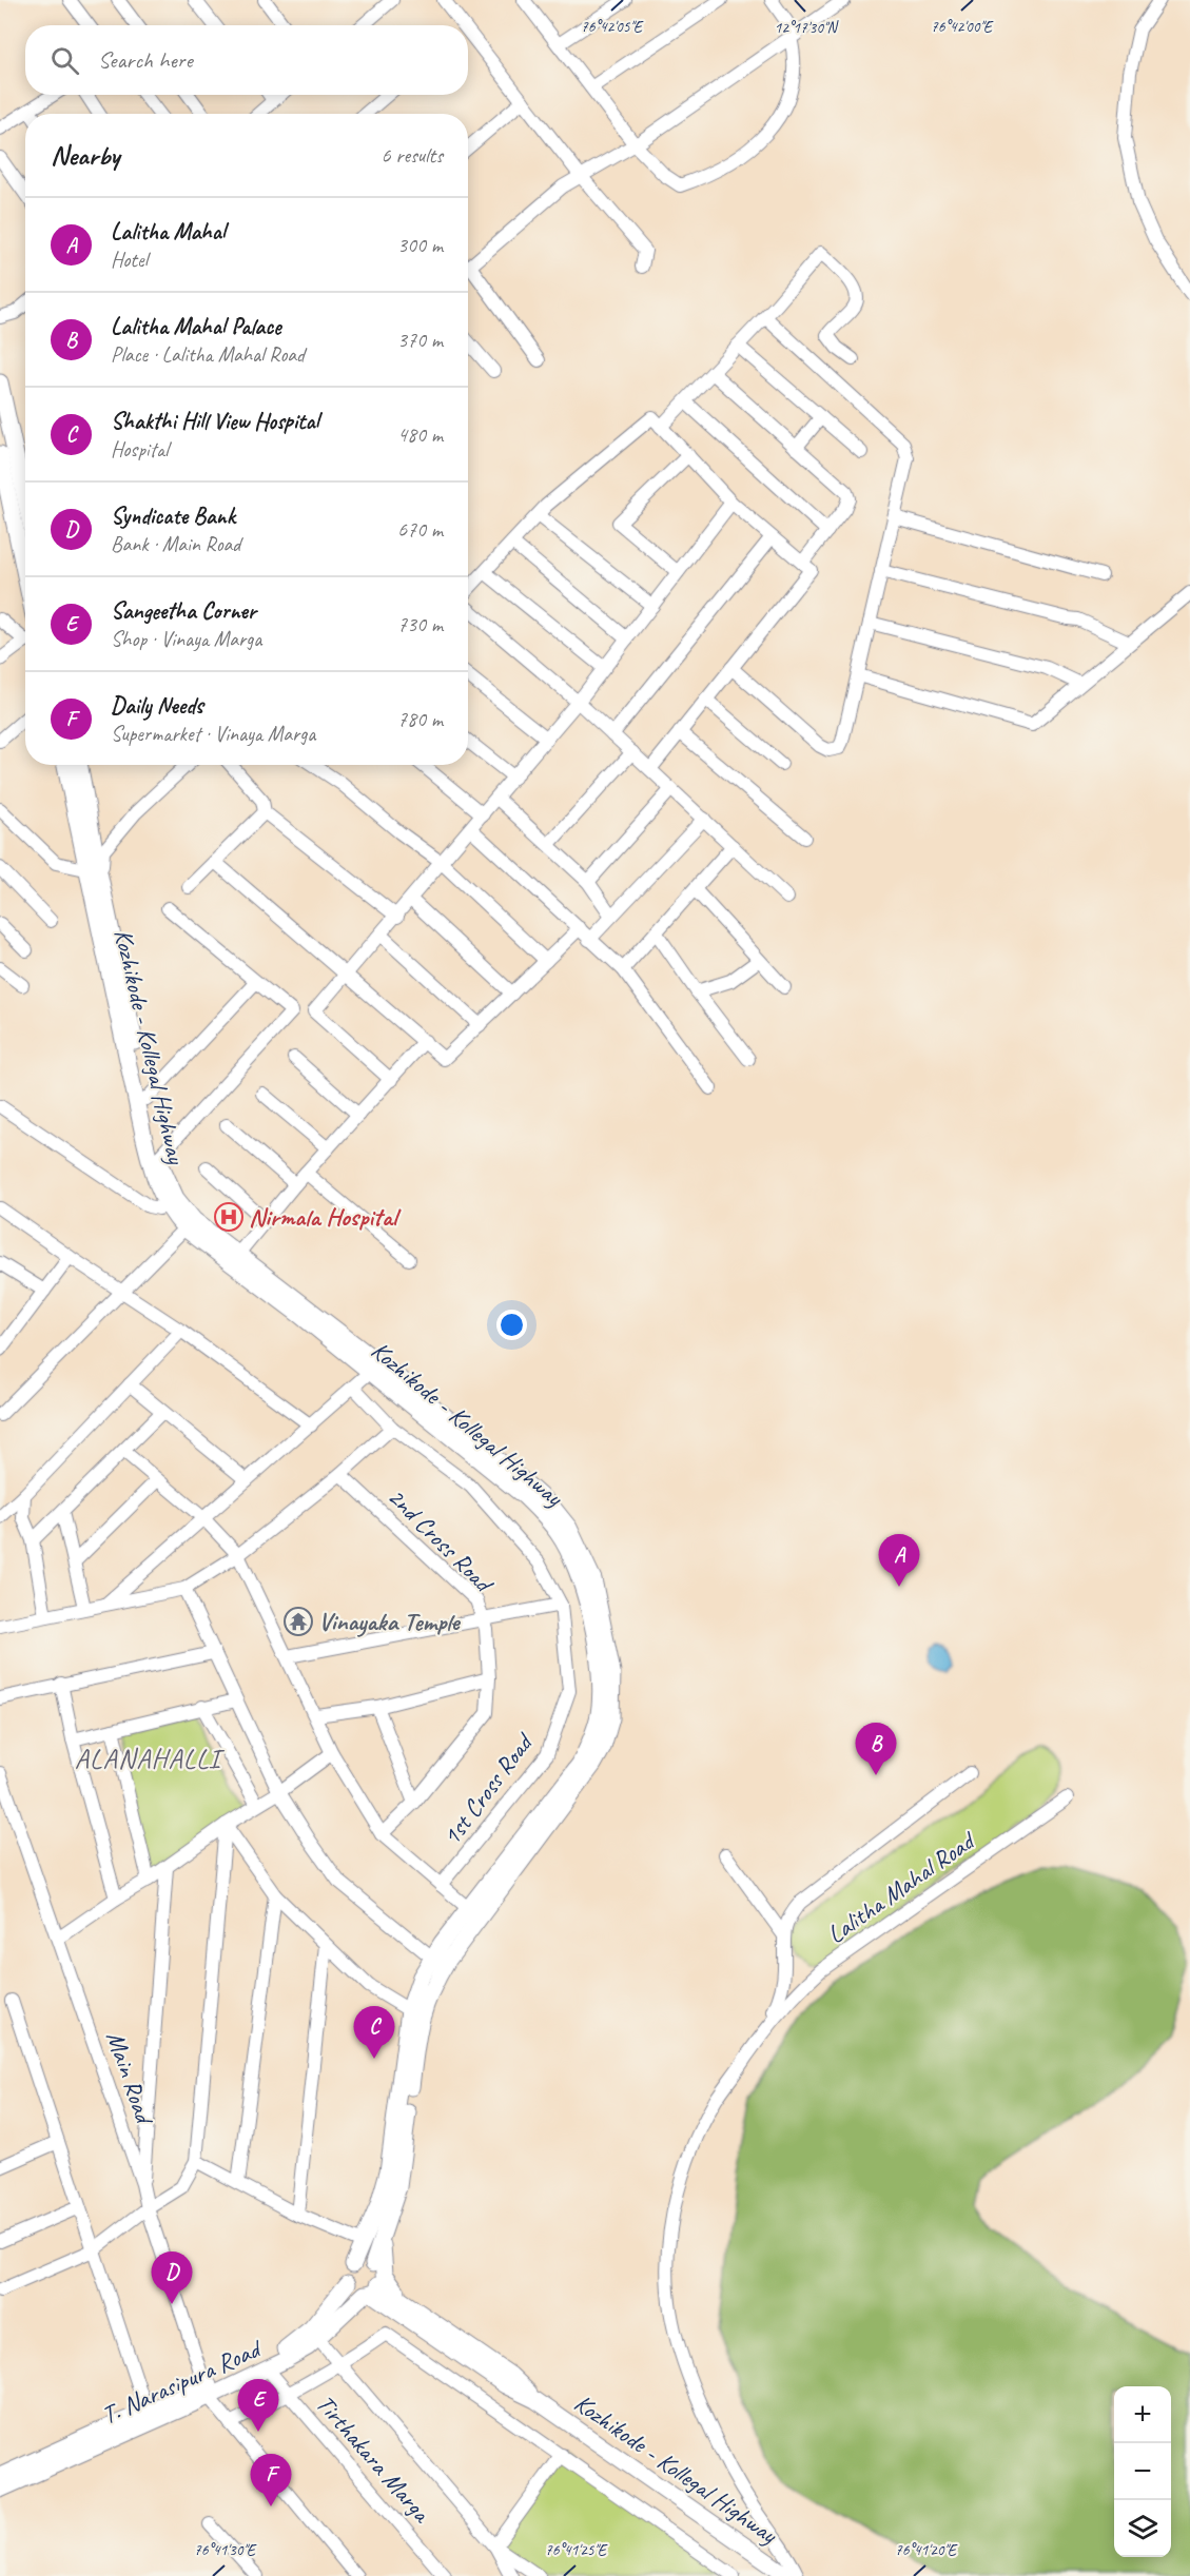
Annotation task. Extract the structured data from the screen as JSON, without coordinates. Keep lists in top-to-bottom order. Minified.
{"streets":{"main road":["Kozhikode - Kollegal Highway","T. Narasipura Road"],"street":["2nd Cross Road","1st Cross Road","Lalitha Mahal Road","Main Road","Tirthakara Marga"]},"crossings":[["Kozhikode - Kollegal Highway","T. Narasipura Road"],["Main Road","T. Narasipura Road"],["T. Narasipura Road","Tirthakara Marga"]],"districts":["ALANAHALLI"],"places":{"hospital":["Nirmala Hospital"],"temple":["Vinayaka Temple"]},"page":{"search":"Search here","heading":["Nearby","6 results"],"list":[{"mark":"A","name":"Lalitha Mahal","note":"Hotel","value":"300 m"},{"mark":"B","name":"Lalitha Mahal Palace","note":"Place · Lalitha Mahal Road","value":"370 m"},{"mark":"C","name":"Shakthi Hill View Hospital","note":"Hospital","value":"480 m"},{"mark":"D","name":"Syndicate Bank","note":"Bank · Main Road","value":"670 m"},{"mark":"E","name":"Sangeetha Corner","note":"Shop · Vinaya Marga","value":"730 m"},{"mark":"F","name":"Daily Needs","note":"Supermarket · Vinaya Marga","value":"780 m"}],"pins":["A","B","C","D","E","F"],"map_buttons":["+","−"]},"coordinates":["76°42'05\"E","76°42'00\"E","12°17'30\"N","76°41'30\"E","76°41'25\"E","76°41'20\"E"]}
